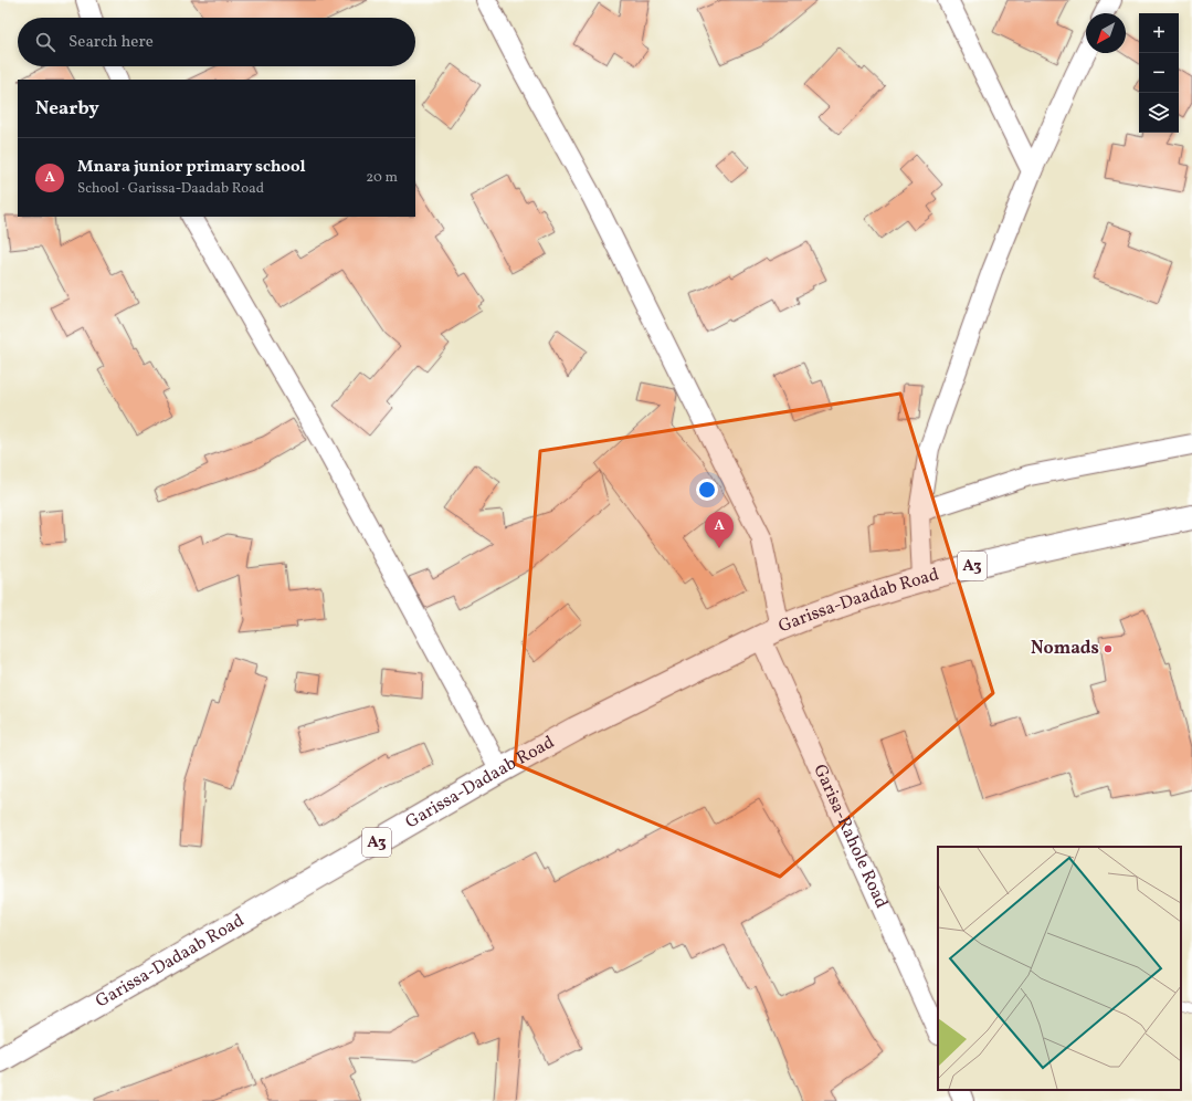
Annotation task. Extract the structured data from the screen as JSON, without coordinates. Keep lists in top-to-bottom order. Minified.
{"streets":{"highway":["A3","Garissa-Daadab Road","Garissa-Dadaab Road"],"street":["Garisa-Rahole Road"]},"crossings":[["Garissa-Daadab Road","Garissa-Dadaab Road"],["Garissa-Daadab Road","Garisa-Rahole Road"],["Garissa-Dadaab Road","Garisa-Rahole Road"]],"places":["Nomads"],"north":"bottom left","page":{"map_buttons":["+","−"],"search":"Search here","heading":"Nearby","list":[{"mark":"A","name":"Mnara junior primary school","note":"School · Garissa-Daadab Road","value":"20 m"}],"pins":"A"}}
